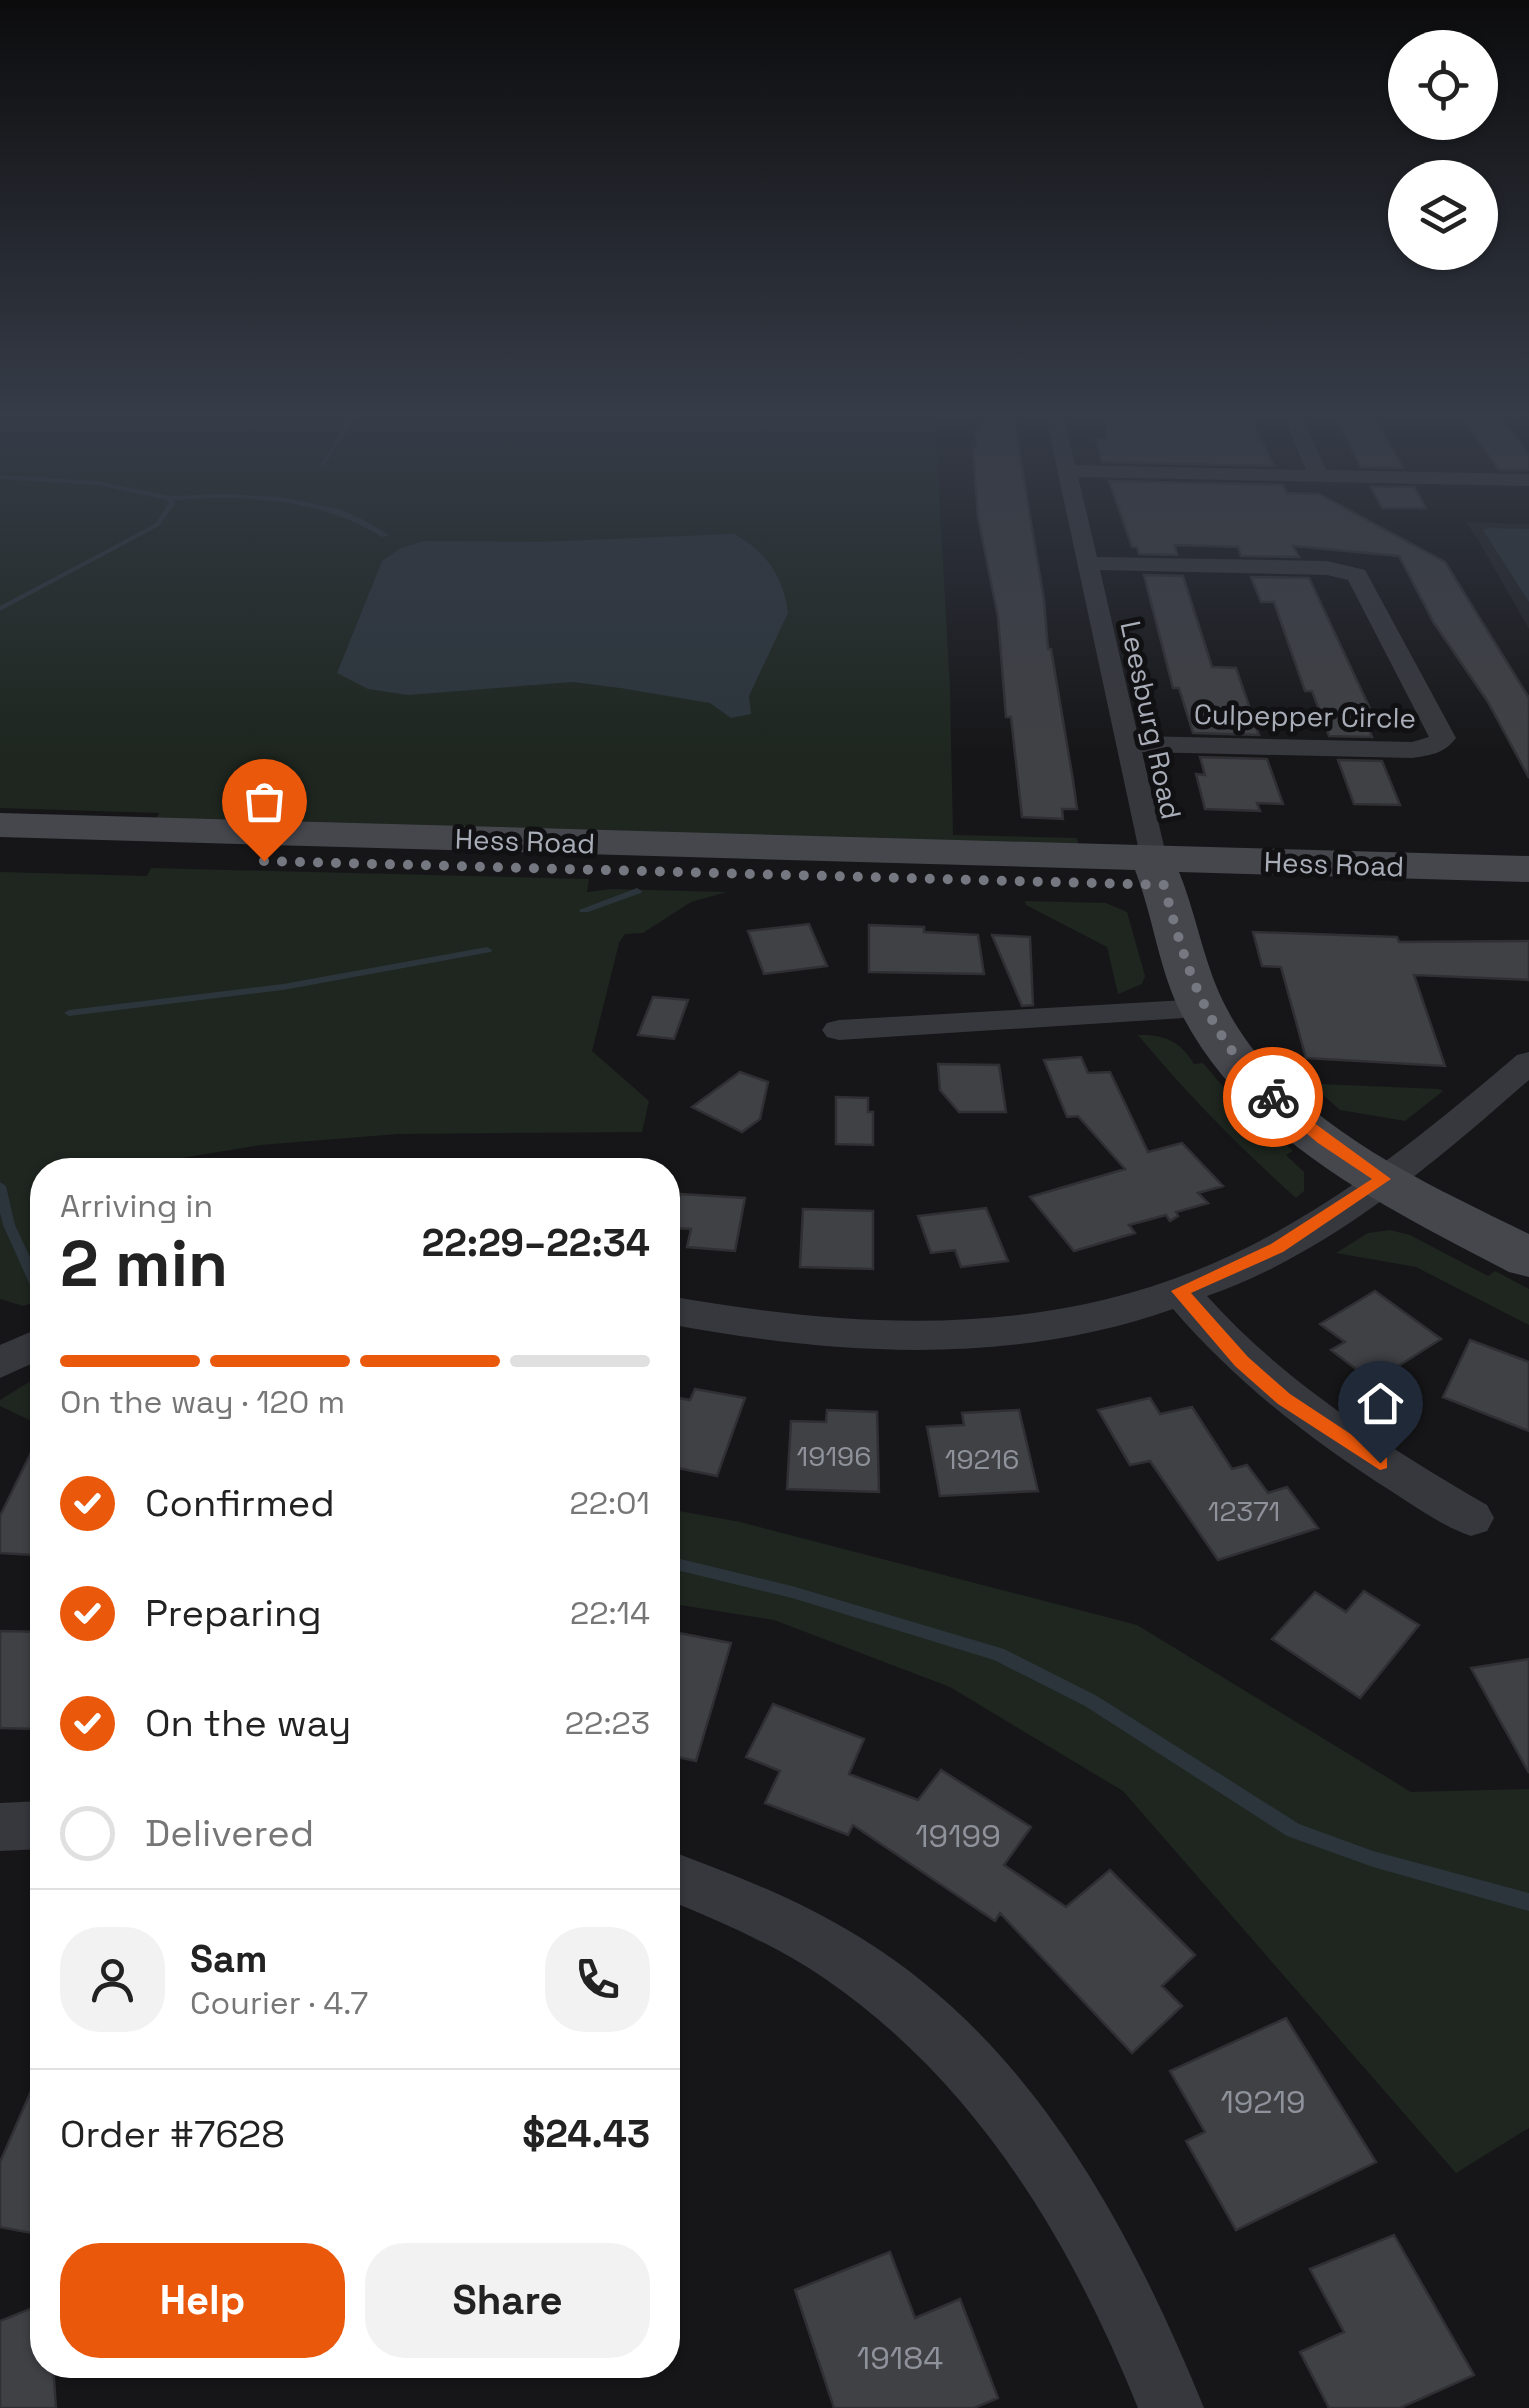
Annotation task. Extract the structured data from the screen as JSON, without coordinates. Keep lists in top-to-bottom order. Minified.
{"streets":{"main road":["Hess Road"],"street":["Culpepper Circle","Leesburg Road"]},"crossings":[["Culpepper Circle","Leesburg Road"],["Leesburg Road","Hess Road"]],"house_numbers":["19196","19216","12371","19199","19219","19184"],"page":{"heading":["2 min","Arriving in","22:29–22:34"],"panel":["Sam","Courier · 4.7","Order #7628","$24.43"],"bar":"On the way · 120 m","list":[["Confirmed","22:01"],["Preparing","22:14"],["On the way","22:23"],"Delivered"],"buttons":["Help","Share"]}}
